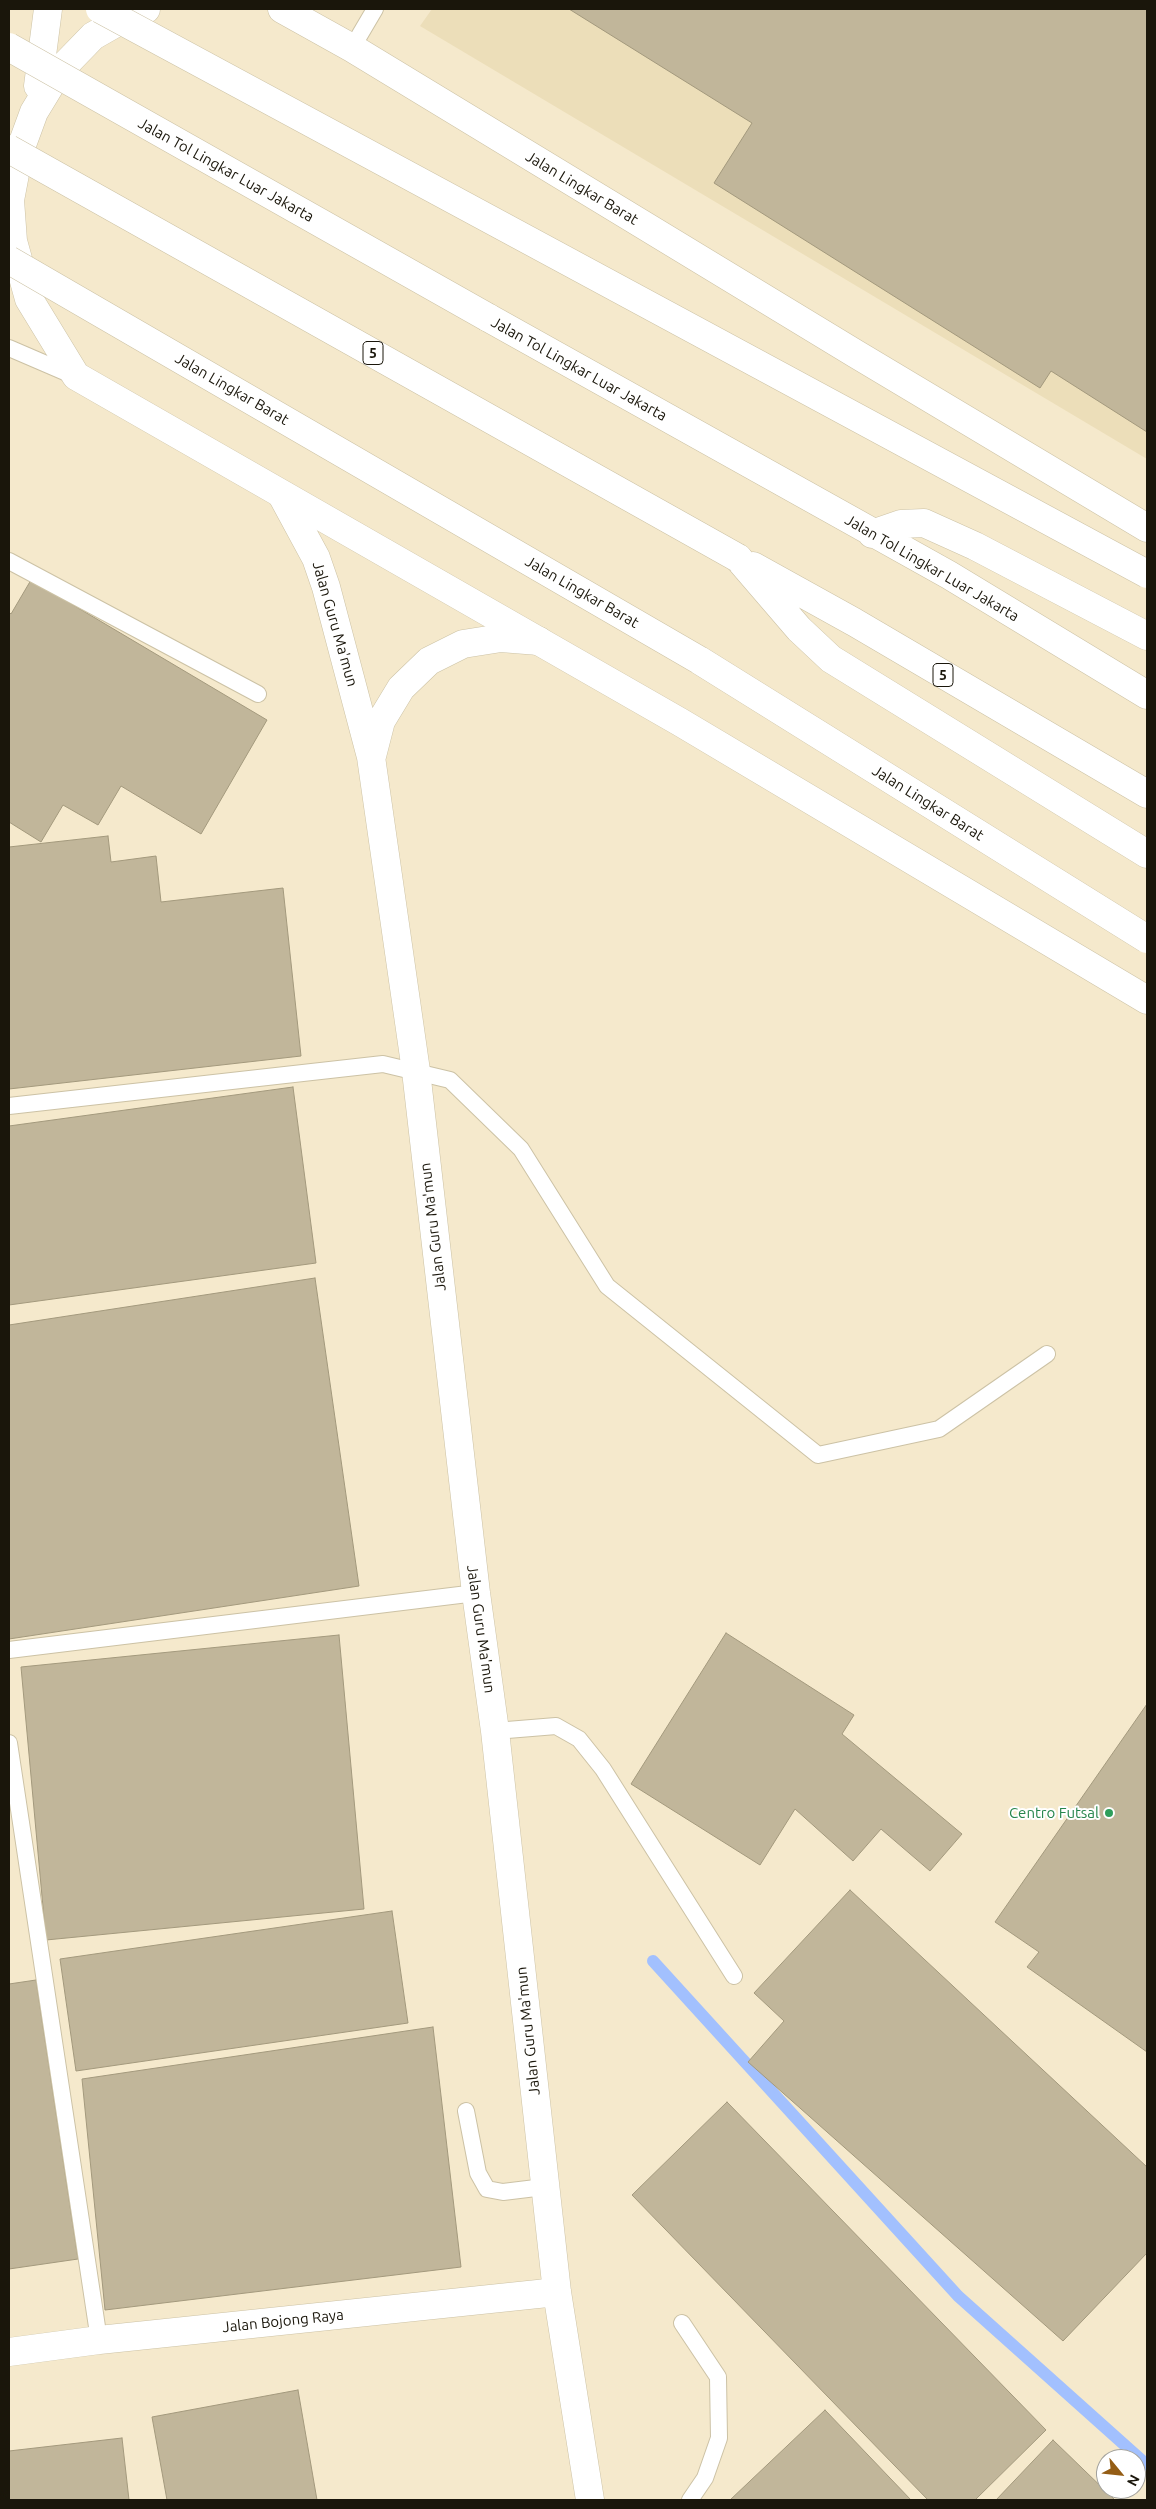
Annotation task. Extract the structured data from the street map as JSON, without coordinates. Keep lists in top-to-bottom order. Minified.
{"streets":{"main road":["Jalan Tol Lingkar Luar Jakarta","Jalan Lingkar Barat","5","Jalan Guru Ma'mun","Jalan Bojong Raya"]},"crossings":[["Jalan Guru Ma'mun","Jalan Bojong Raya"]],"places":["Centro Futsal"],"north":"bottom right"}
